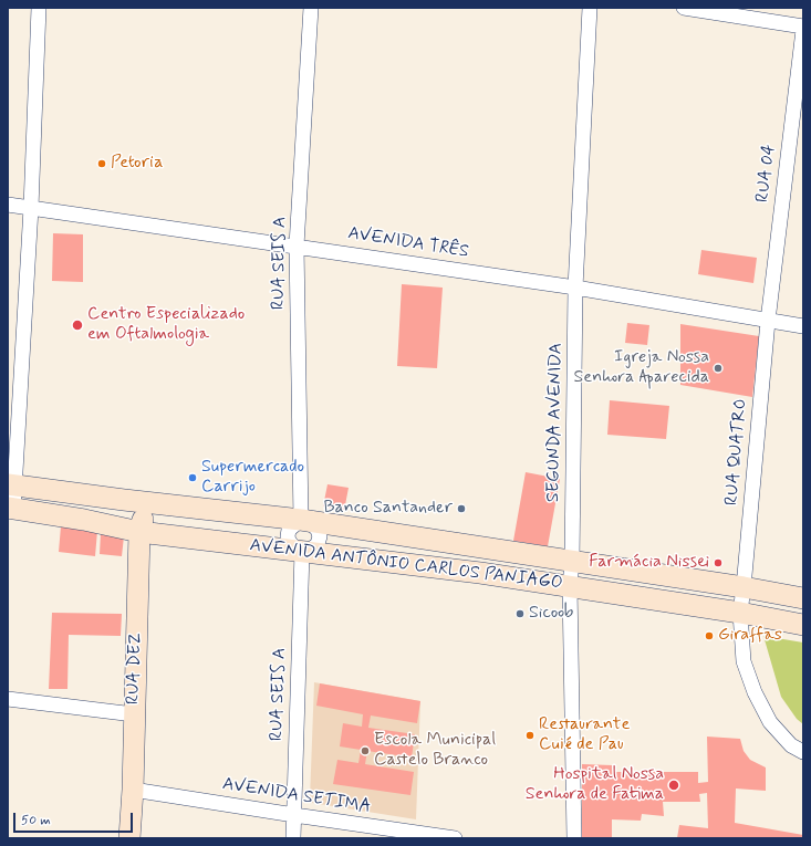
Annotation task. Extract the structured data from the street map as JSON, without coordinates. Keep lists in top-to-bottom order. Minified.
{"streets":{"main road":["AVENIDA ANTÔNIO CARLOS PANIAGO","RUA DEZ"],"street":["RUA 04","AVENIDA TRÊS","RUA SEIS A","SEGUNDA AVENIDA","RUA QUATRO","AVENIDA SETIMA"]},"crossings":[["RUA 04","AVENIDA TRÊS"],["RUA 04","RUA QUATRO"],["AVENIDA TRÊS","RUA SEIS A"],["AVENIDA TRÊS","SEGUNDA AVENIDA"],["AVENIDA TRÊS","RUA QUATRO"],["RUA SEIS A","AVENIDA ANTÔNIO CARLOS PANIAGO"],["RUA SEIS A","AVENIDA SETIMA"],["SEGUNDA AVENIDA","AVENIDA ANTÔNIO CARLOS PANIAGO"],["RUA QUATRO","AVENIDA ANTÔNIO CARLOS PANIAGO"],["AVENIDA ANTÔNIO CARLOS PANIAGO","RUA DEZ"],["RUA DEZ","AVENIDA SETIMA"]],"places":["Petoria","Centro Especializado em Oftalmologia","Igreja Nossa Senhora Aparecida","Supermercado Carrijo","Banco Santander","Farmácia Nissei","Sicoob","Giraffas","Restaurante Cuié de Pau","Escola Municipal Castelo Branco","Hospital Nossa Senhora de Fatima"],"scale_bar":"50 m"}
